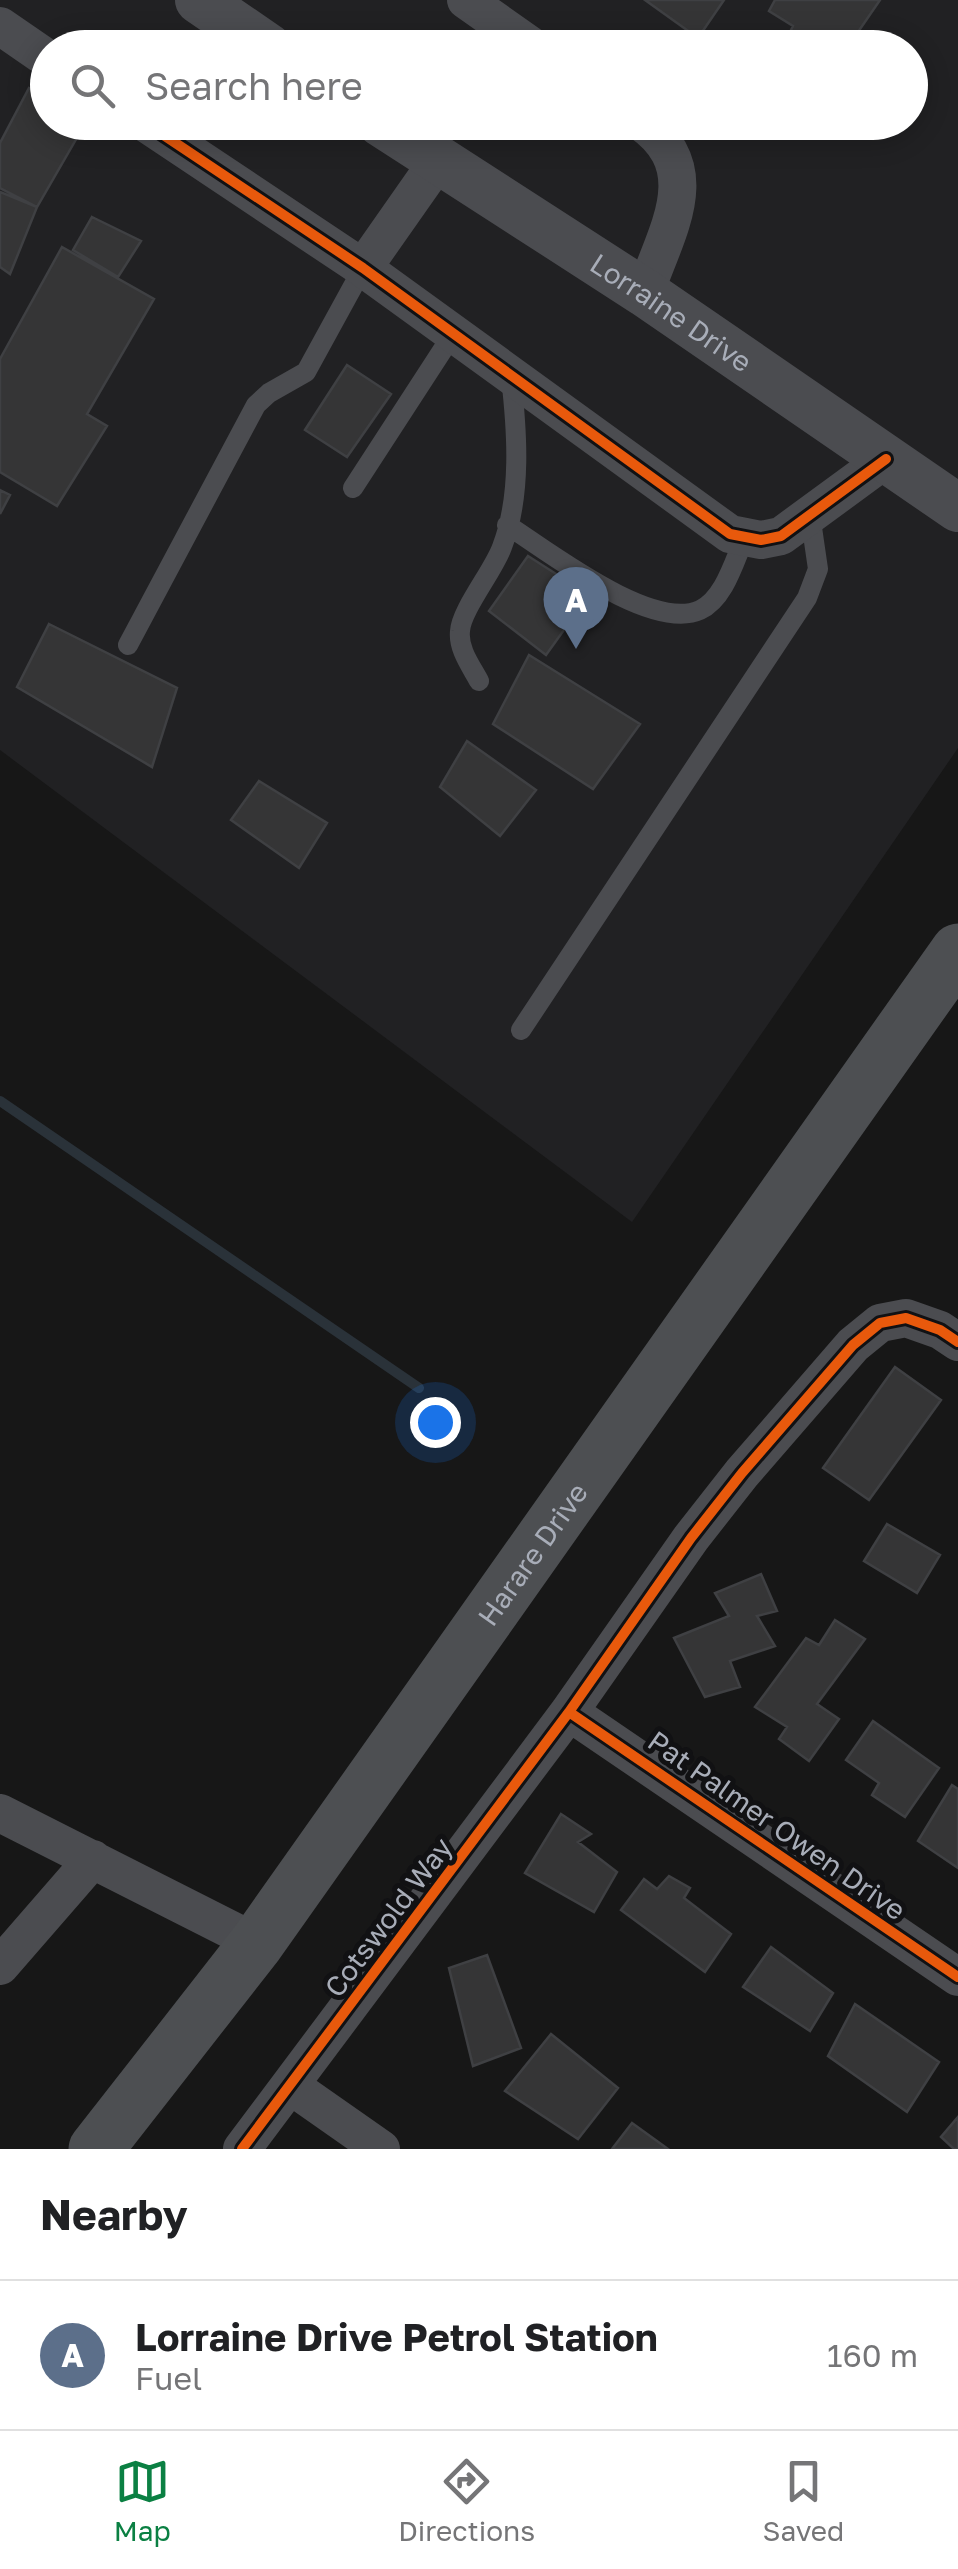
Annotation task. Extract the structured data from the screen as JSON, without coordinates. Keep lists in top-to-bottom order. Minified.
{"streets":{"main road":["Harare Drive"],"street":["Lorraine Drive","Pat Palmer Owen Drive","Cotswold Way"]},"crossings":[["Pat Palmer Owen Drive","Cotswold Way"]],"page":{"search":"Search here","pins":"A","heading":"Nearby","list":[{"mark":"A","name":"Lorraine Drive Petrol Station","note":"Fuel","value":"160 m"}],"nav":["Map","Directions","Saved"]}}
